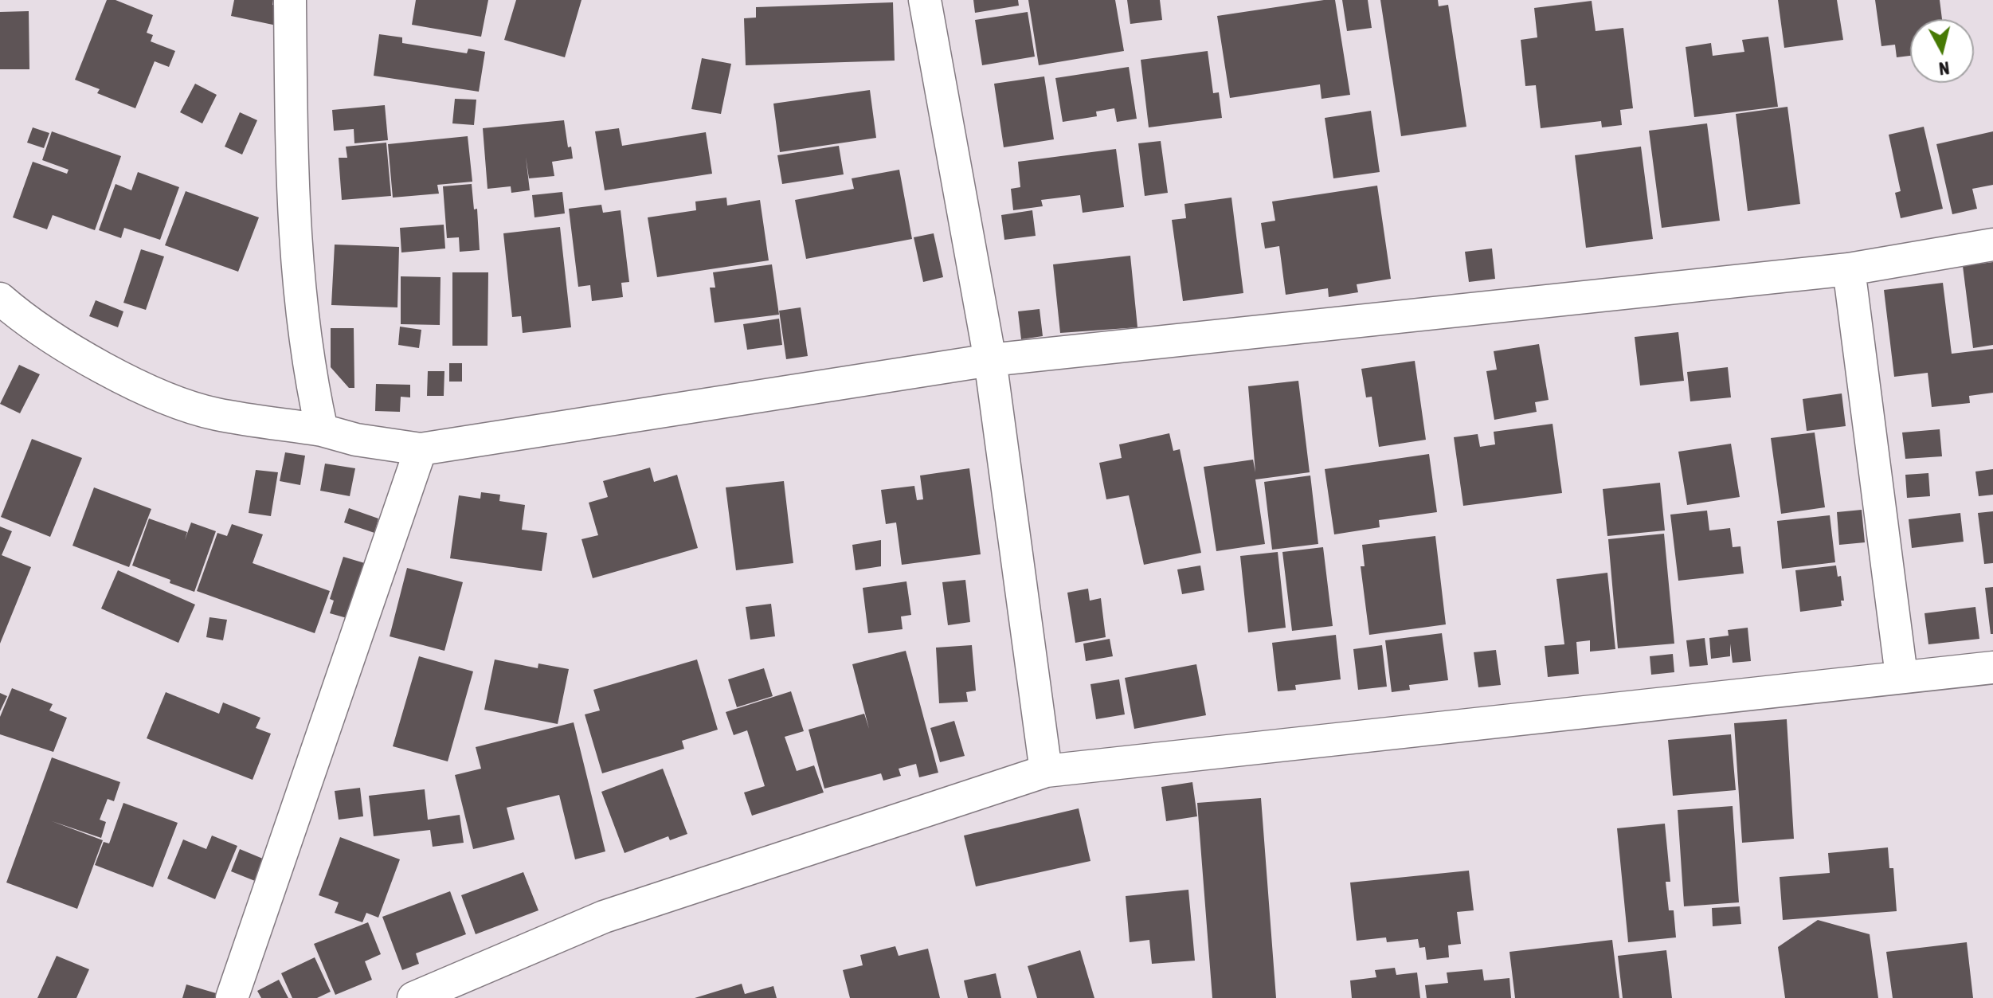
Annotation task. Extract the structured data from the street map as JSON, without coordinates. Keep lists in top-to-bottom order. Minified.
{"north":"bottom"}
